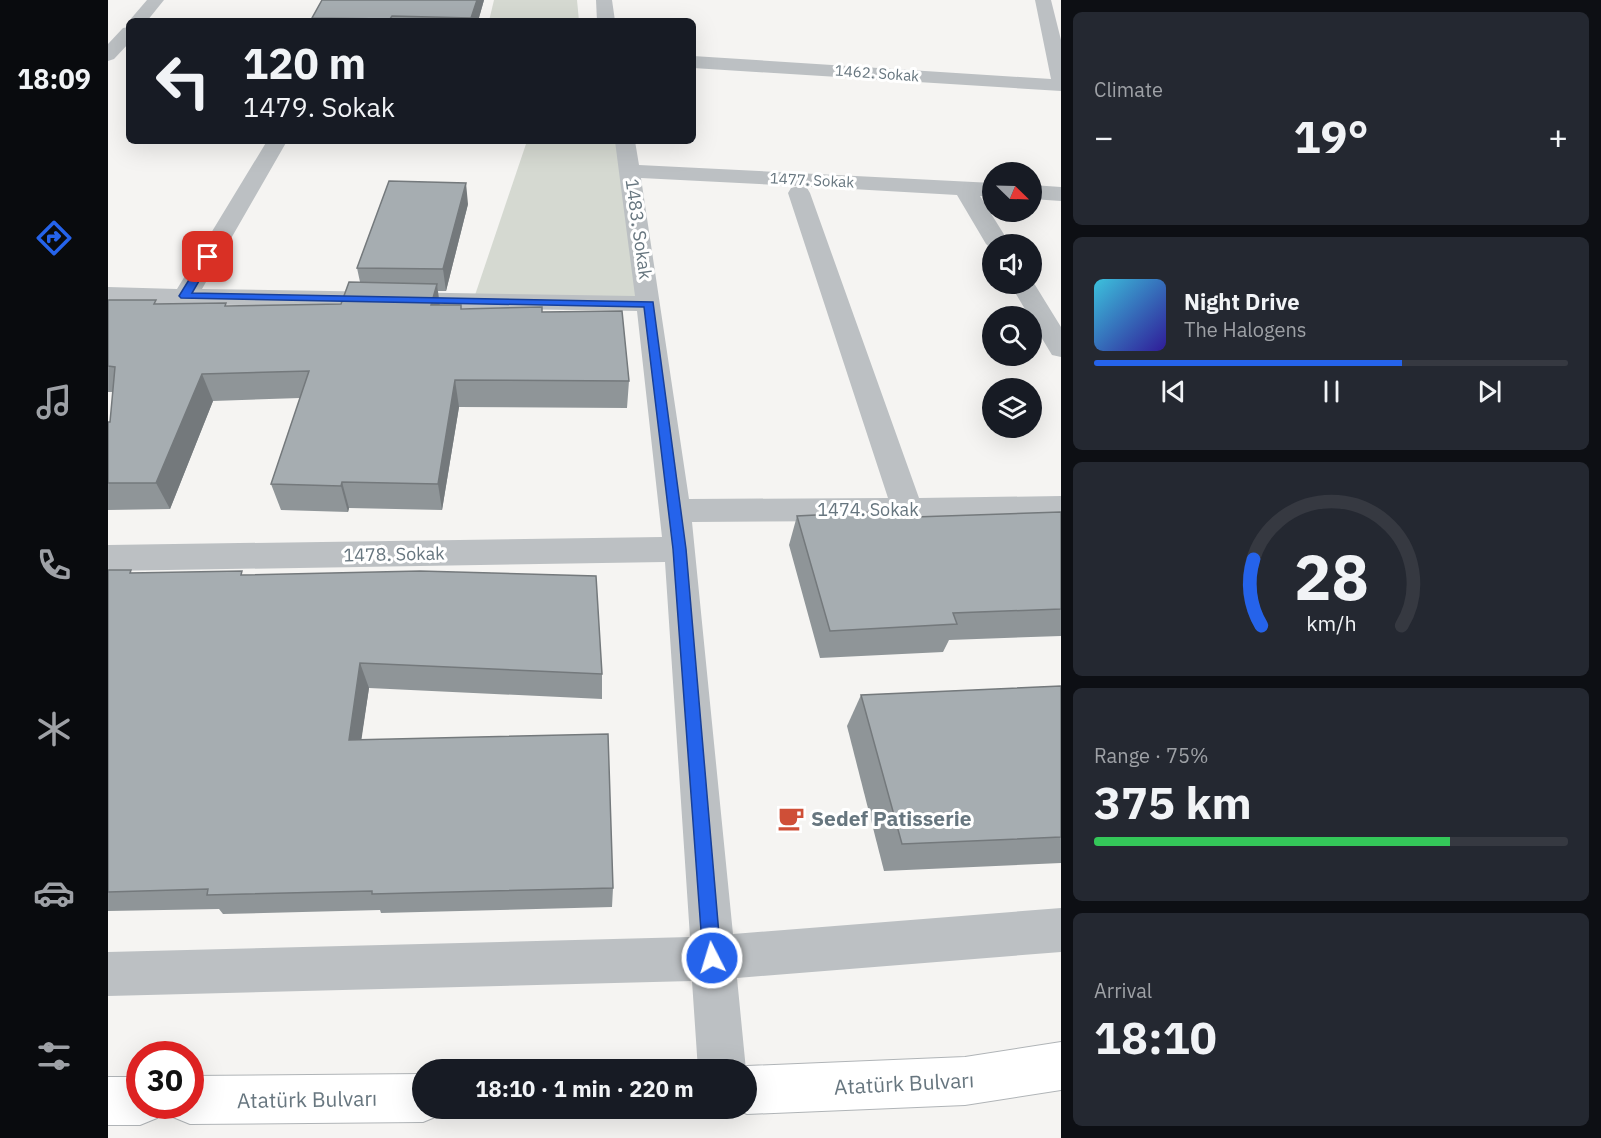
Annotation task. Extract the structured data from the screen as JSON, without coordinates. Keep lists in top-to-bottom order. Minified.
{"streets":{"main road":["Atatürk Bulvarı"],"street":["1462. Sokak","1477. Sokak","1483. Sokak","1474. Sokak","1478. Sokak"]},"crossings":[["1477. Sokak","1483. Sokak"],["1483. Sokak","1474. Sokak"],["1483. Sokak","1478. Sokak"]],"places":{"cafe":["Sedef Patisserie"]},"north":"bottom right","page":{"tabs":"18:09","tile":["Climate",["Range · 75%","375 km"],["Arrival","18:10"]],"turn":["120 m","1479. Sokak"],"heat":["−","19°","+"],"song":["Night Drive","The Halogens"],"limit":"30","trip":"18:10 · 1 min · 220 m","gauge":["28","km/h"]}}
